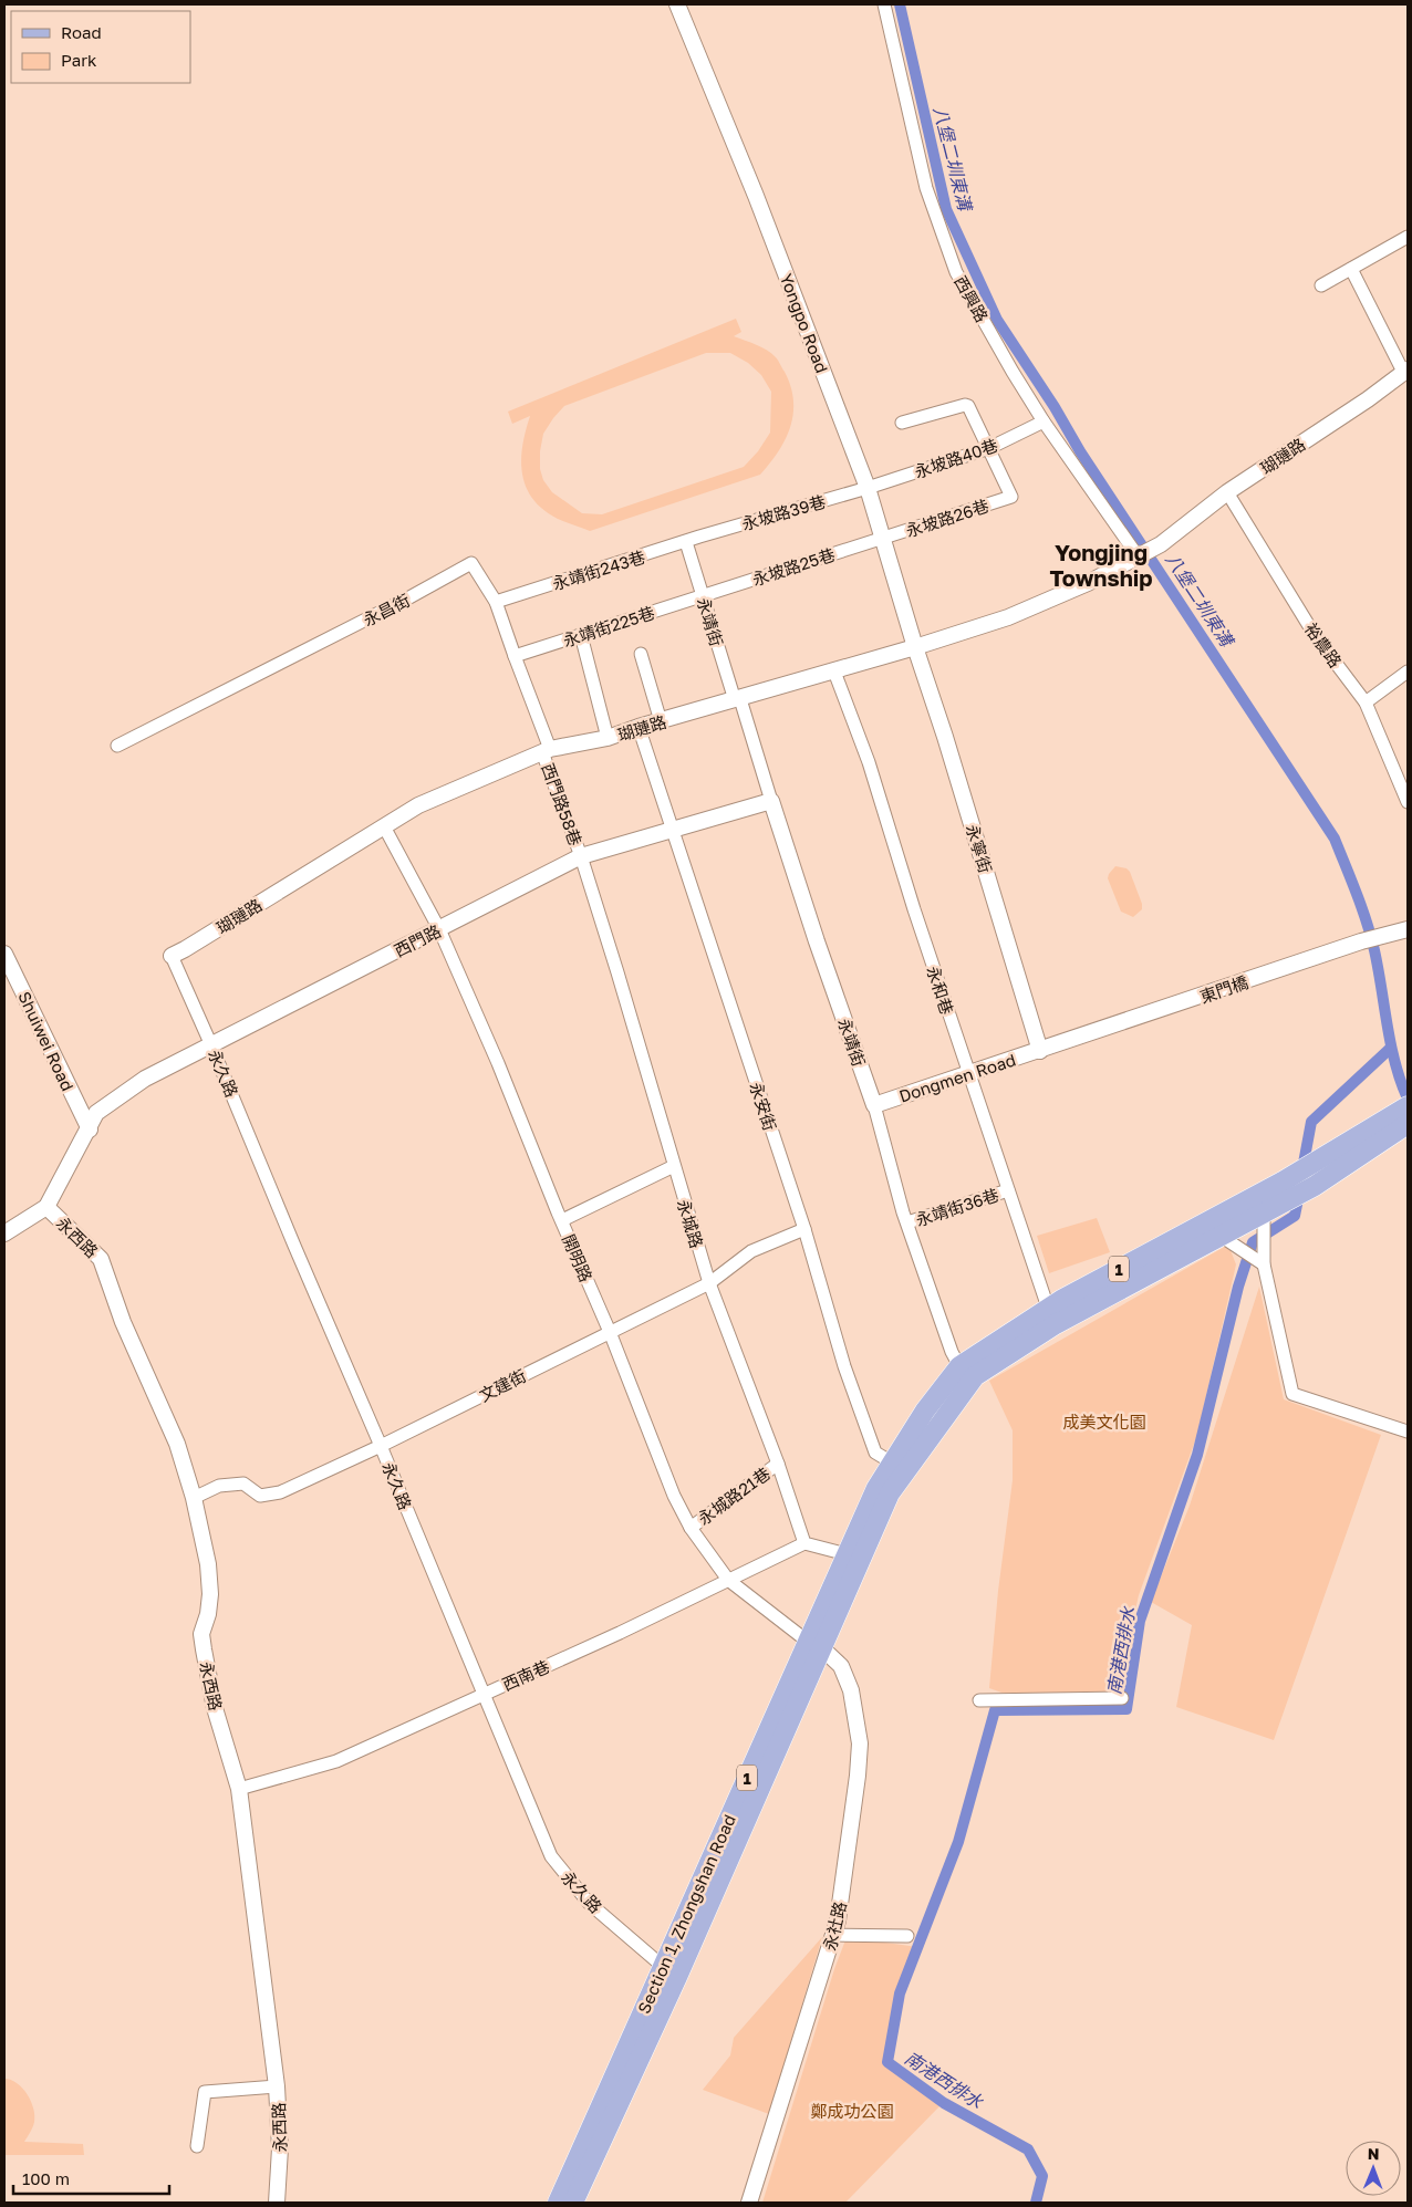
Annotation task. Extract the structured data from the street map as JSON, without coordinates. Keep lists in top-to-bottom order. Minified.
{"streets":{"main road":["1","Section 1, Zhongshan Road"],"street":["西興路","Yongpo Road","瑚璉路","永坡路40巷","永坡路39巷","永坡路26巷","永坡路25巷","永靖街243巷","永昌街","永靖街","永靖街225巷","裕農路","西門路58巷","永寧街","西門路","東門橋","永和巷","Shuiwei Road","永久路","Dongmen Road","永安街","永靖街36巷","永城路","永西路","開明路","文建街","永城路21巷","西南巷","永社路"]},"crossings":[["西興路","瑚璉路"],["西興路","永坡路40巷"],["Yongpo Road","瑚璉路"],["Yongpo Road","永坡路40巷"],["Yongpo Road","永坡路39巷"],["Yongpo Road","永坡路26巷"],["Yongpo Road","永坡路25巷"],["Yongpo Road","永寧街"],["瑚璉路","永昌街"],["瑚璉路","永靖街"],["瑚璉路","裕農路"],["瑚璉路","西門路58巷"],["瑚璉路","永寧街"],["瑚璉路","永和巷"],["瑚璉路","永久路"],["瑚璉路","永安街"],["瑚璉路","開明路"],["永坡路40巷","永坡路39巷"],["永坡路40巷","永坡路26巷"],["永坡路39巷","永靖街243巷"],["永坡路26巷","永坡路25巷"],["永坡路25巷","永靖街"],["永坡路25巷","永靖街225巷"],["永靖街243巷","永昌街"],["永靖街243巷","永靖街"],["永昌街","永靖街225巷"],["永昌街","西門路58巷"],["永靖街","永靖街225巷"],["永靖街","西門路"],["永靖街","Dongmen Road"],["永靖街","永靖街36巷"],["永靖街","1"],["永靖街","Section 1, Zhongshan Road"],["西門路58巷","西門路"],["西門路58巷","永城路"],["永寧街","東門橋"],["永寧街","Dongmen Road"],["西門路","Shuiwei Road"],["西門路","永久路"],["西門路","永安街"],["西門路","永城路"],["西門路","永西路"],["西門路","開明路"],["東門橋","Dongmen Road"],["永和巷","Dongmen Road"],["永和巷","永靖街36巷"],["永和巷","1"],["永久路","文建街"],["永久路","西南巷"],["永久路","Section 1, Zhongshan Road"],["永安街","文建街"],["永安街","Section 1, Zhongshan Road"],["永城路","文建街"],["永城路","永城路21巷"],["永城路","西南巷"],["永西路","文建街"],["永西路","西南巷"],["開明路","文建街"],["開明路","永城路21巷"],["開明路","西南巷"],["開明路","Section 1, Zhongshan Road"],["開明路","永社路"],["1","Section 1, Zhongshan Road"],["Section 1, Zhongshan Road","永社路"]],"districts":["Yongjing Township"],"water":["八堡二圳東溝","南港西排水"],"parks":["成美文化園","鄭成功公園"],"legend":["Road","Park"],"scale_bar":"100 m","north":"top"}
